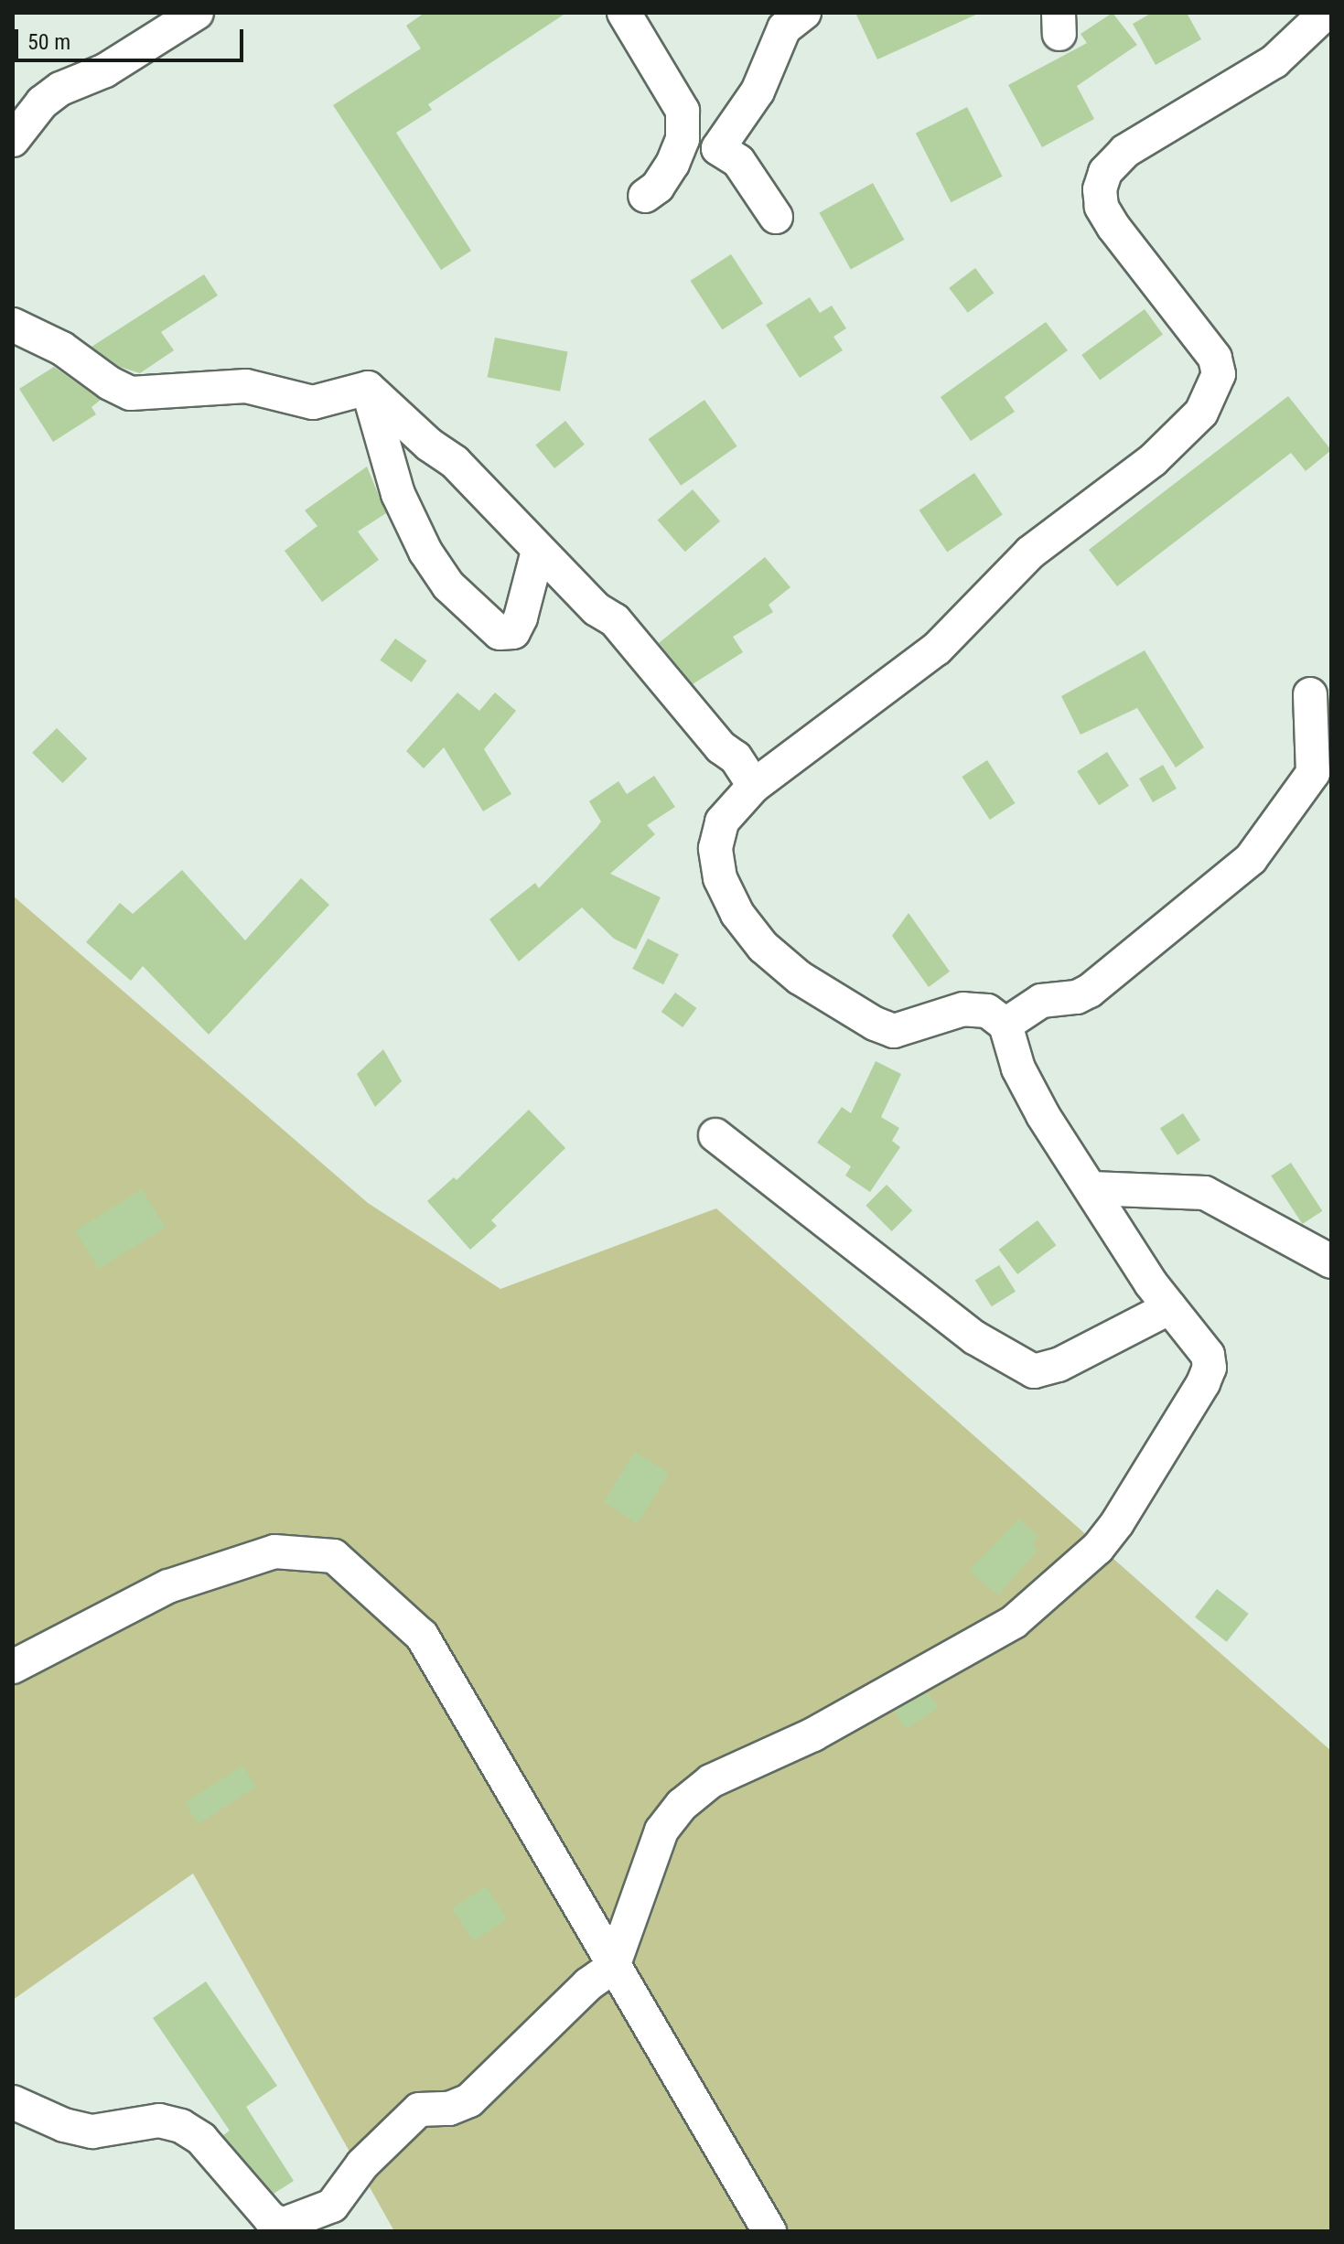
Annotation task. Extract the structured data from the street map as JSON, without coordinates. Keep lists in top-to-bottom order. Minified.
{"scale_bar":"50 m"}
